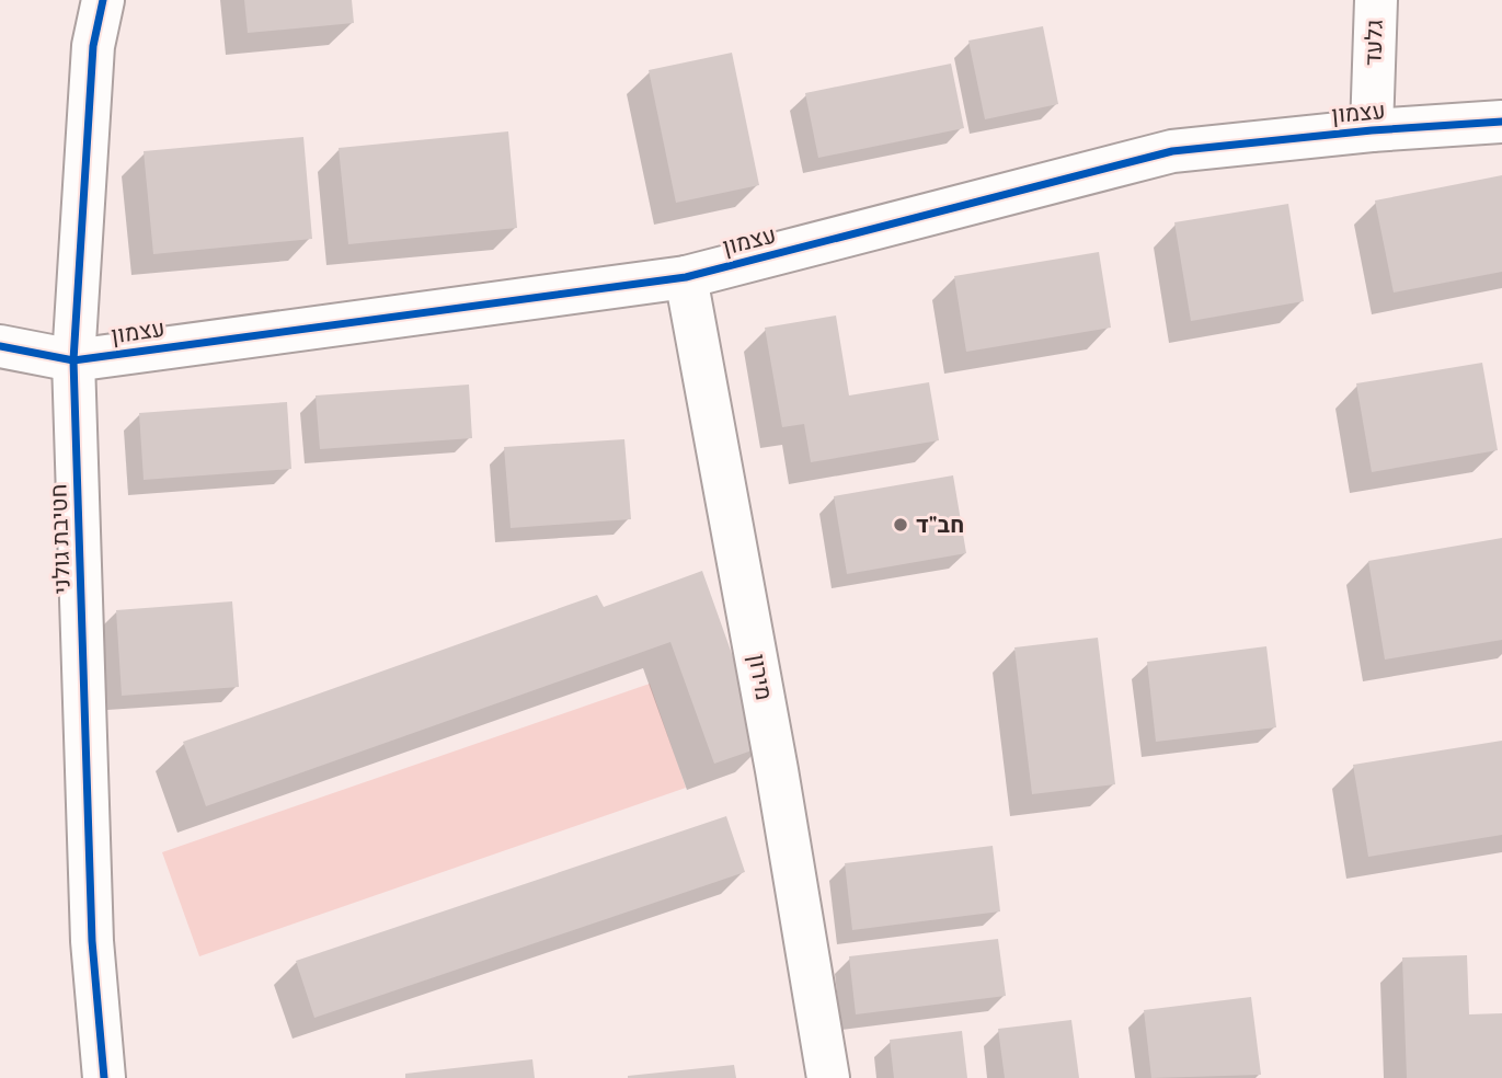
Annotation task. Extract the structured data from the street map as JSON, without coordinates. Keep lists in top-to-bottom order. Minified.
{"streets":{"street":["גלעד","עצמון","חטיבת גולני","מירון"]},"crossings":[["גלעד","עצמון"],["עצמון","חטיבת גולני"],["עצמון","מירון"]],"places":["חב\"ד"]}
